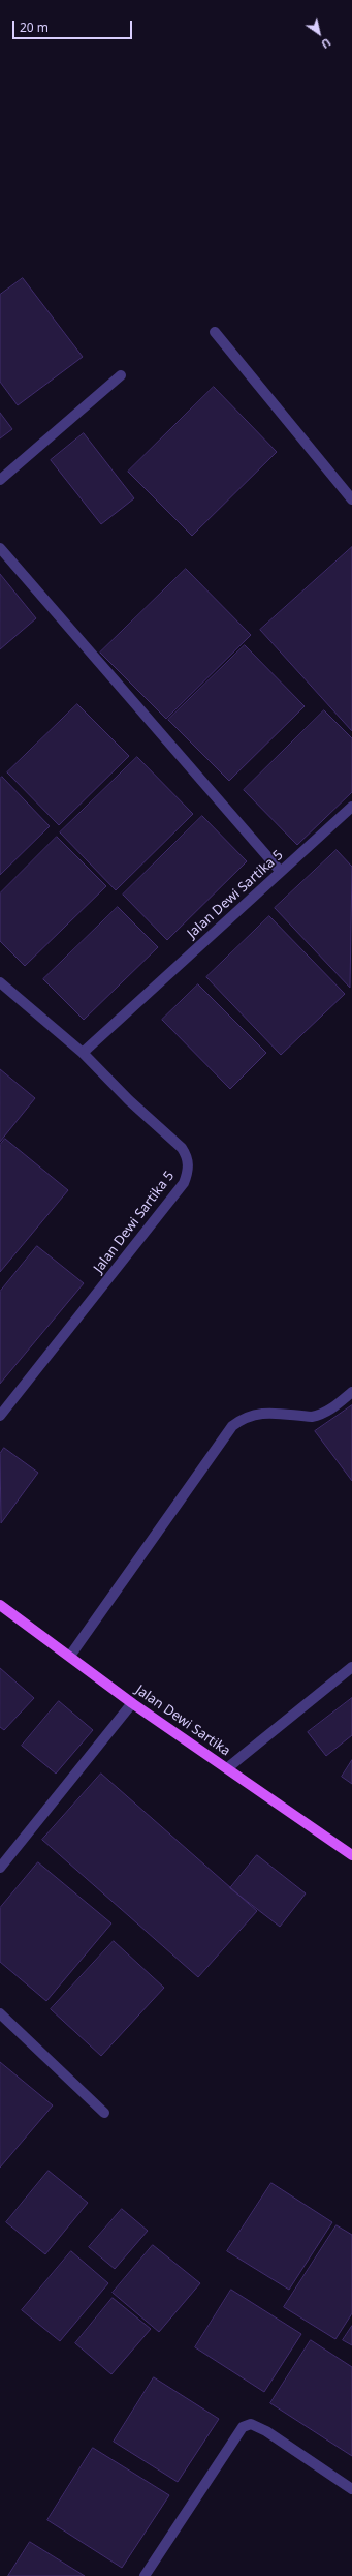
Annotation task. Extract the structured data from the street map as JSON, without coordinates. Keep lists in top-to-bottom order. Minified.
{"streets":{"main road":["Jalan Dewi Sartika"],"street":["Jalan Dewi Sartika 5"]},"scale_bar":"20 m","north":"bottom right"}
